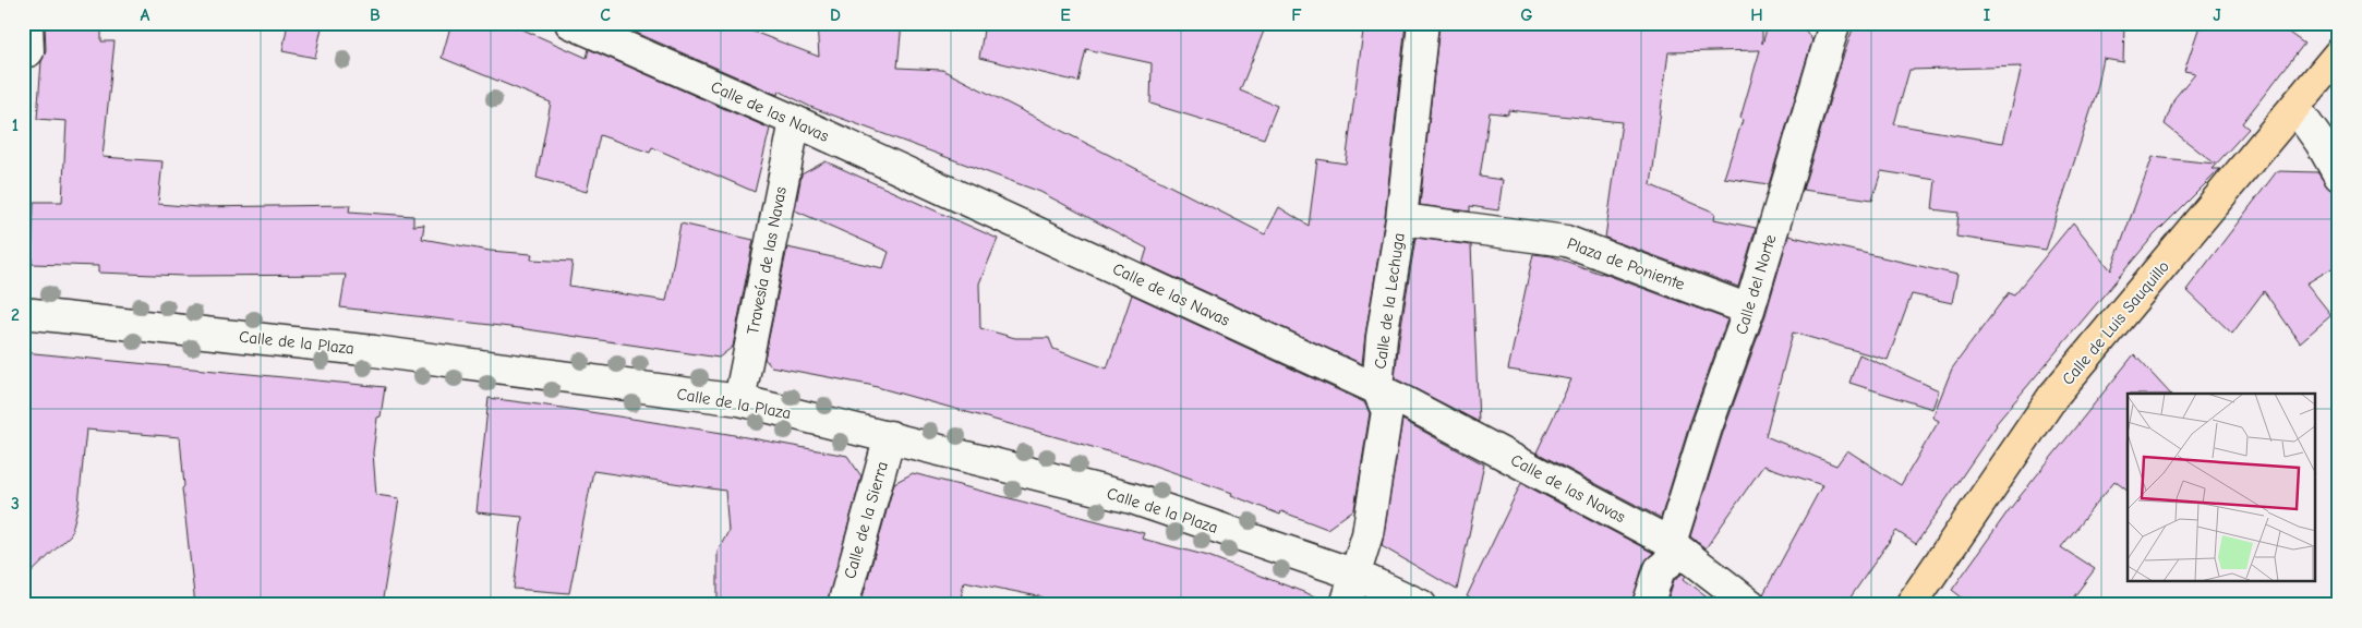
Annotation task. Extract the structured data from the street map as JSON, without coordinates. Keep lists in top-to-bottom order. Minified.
{"streets":{"main road":["Calle de Luis Sauquillo"],"street":["Calle de las Navas","Travesía de las Navas","Plaza de Poniente","Calle del Norte","Calle de la Lechuga","Calle de la Plaza","Calle de la Sierra"]},"crossings":[["Calle de las Navas","Travesía de las Navas"],["Calle de las Navas","Calle del Norte"],["Calle de las Navas","Calle de la Lechuga"],["Travesía de las Navas","Calle de la Plaza"],["Plaza de Poniente","Calle del Norte"],["Plaza de Poniente","Calle de la Lechuga"],["Calle de la Lechuga","Calle de la Plaza"],["Calle de la Plaza","Calle de la Sierra"]],"grid":{"columns":["A","B","C","D","E","F","G","H","I","J"],"rows":["1","2","3"]}}
